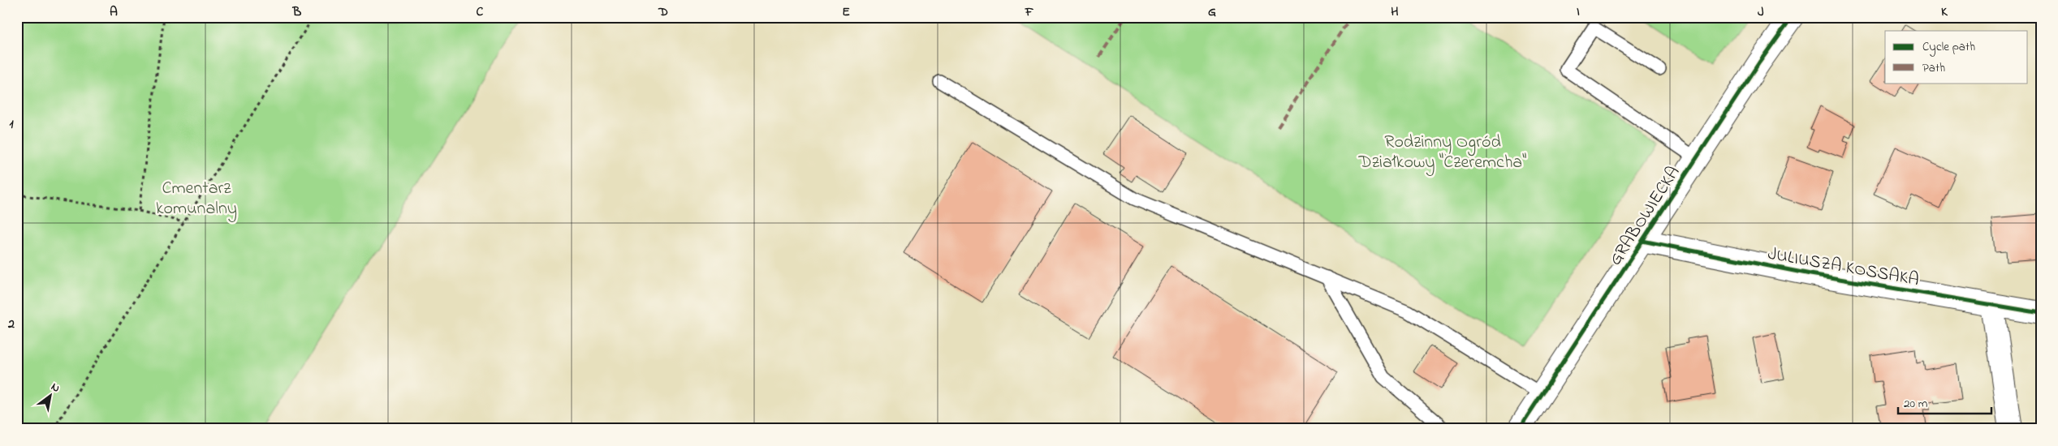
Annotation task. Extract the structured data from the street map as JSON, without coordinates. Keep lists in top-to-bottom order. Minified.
{"streets":{"street":["GRABOWIECKA","JULIUSZA KOSSAKA"]},"crossings":[["GRABOWIECKA","JULIUSZA KOSSAKA"]],"parks":["Rodzinny Ogród Działkowy \"Czeremcha\"","Cmentarz komunalny"],"legend":["Cycle path","Path"],"scale_bar":"20 m","north":"top right","grid":{"columns":["A","B","C","D","E","F","G","H","I","J","K"],"rows":["1","2"]}}
